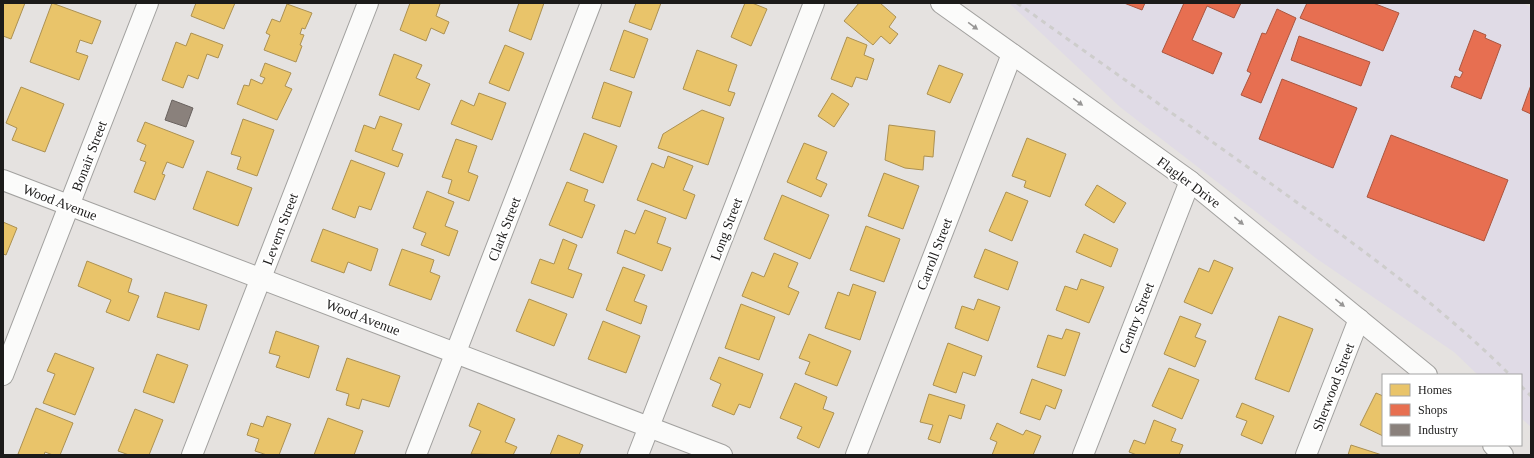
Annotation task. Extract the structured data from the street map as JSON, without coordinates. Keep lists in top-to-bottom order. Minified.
{"streets":{"street":["Bonair Street","Flagler Drive","Wood Avenue","Levern Street","Clark Street","Long Street","Carroll Street","Gentry Street","Sherwood Street"]},"crossings":[["Bonair Street","Wood Avenue"],["Flagler Drive","Carroll Street"],["Flagler Drive","Gentry Street"],["Flagler Drive","Sherwood Street"],["Wood Avenue","Levern Street"],["Wood Avenue","Clark Street"],["Wood Avenue","Long Street"]],"one_way":["Flagler Drive"],"legend":["Homes","Shops","Industry"]}
